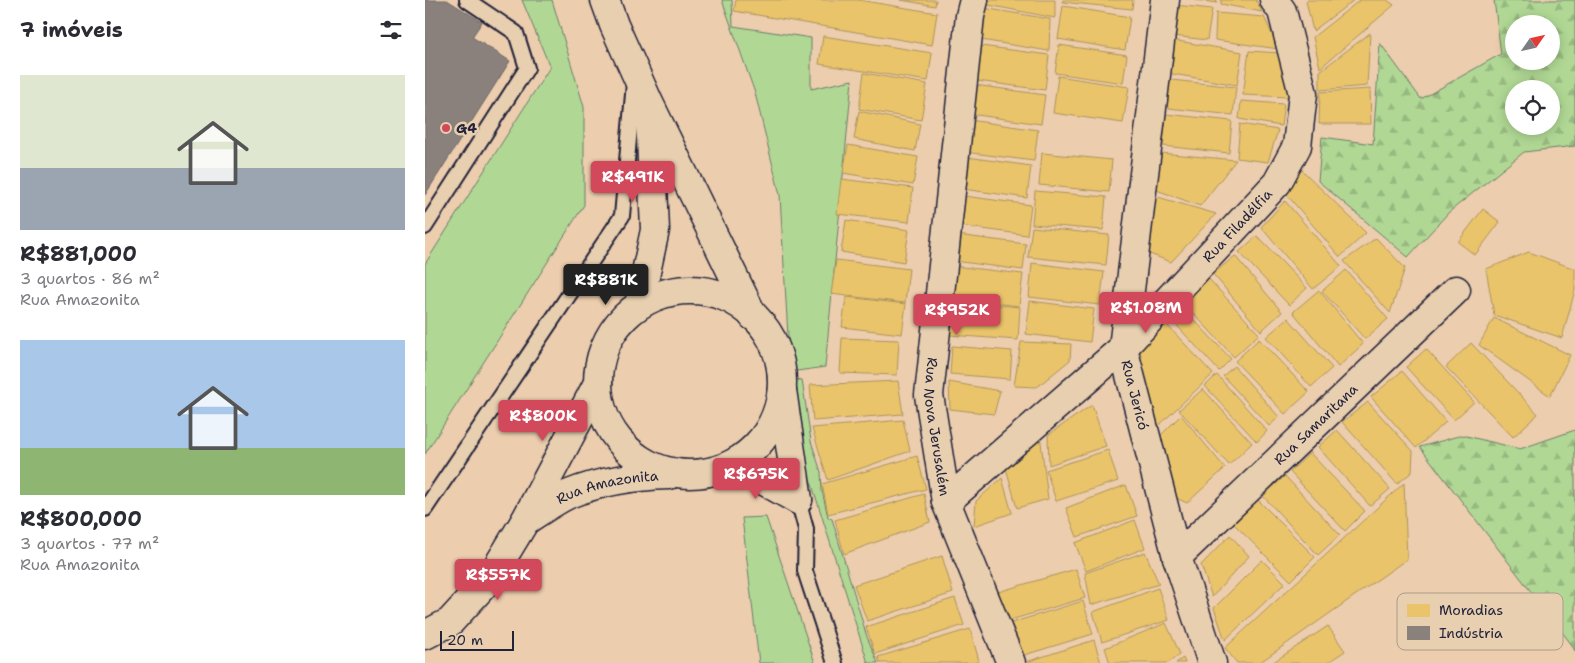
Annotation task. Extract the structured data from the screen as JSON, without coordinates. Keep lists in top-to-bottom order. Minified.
{"streets":{"street":["Rua Filadélfia","Rua Jericó","Rua Samaritana","Rua Nova Jerusalém","Rua Amazonita"]},"crossings":[["Rua Filadélfia","Rua Jericó"],["Rua Filadélfia","Rua Nova Jerusalém"],["Rua Jericó","Rua Samaritana"]],"places":["G4"],"legend":["Moradias","Indústria"],"scale_bar":"20 m","north":"top right","page":{"heading":"7 imóveis","list":[{"name":"R$881,000","note":"3 quartos · 86 m² · Rua Amazonita"},{"name":"R$800,000","note":"3 quartos · 77 m² · Rua Amazonita"}],"price":["R$491K","R$881K","R$1.08M","R$952K","R$800K","R$675K","R$557K"],"scale":"20 m"}}
